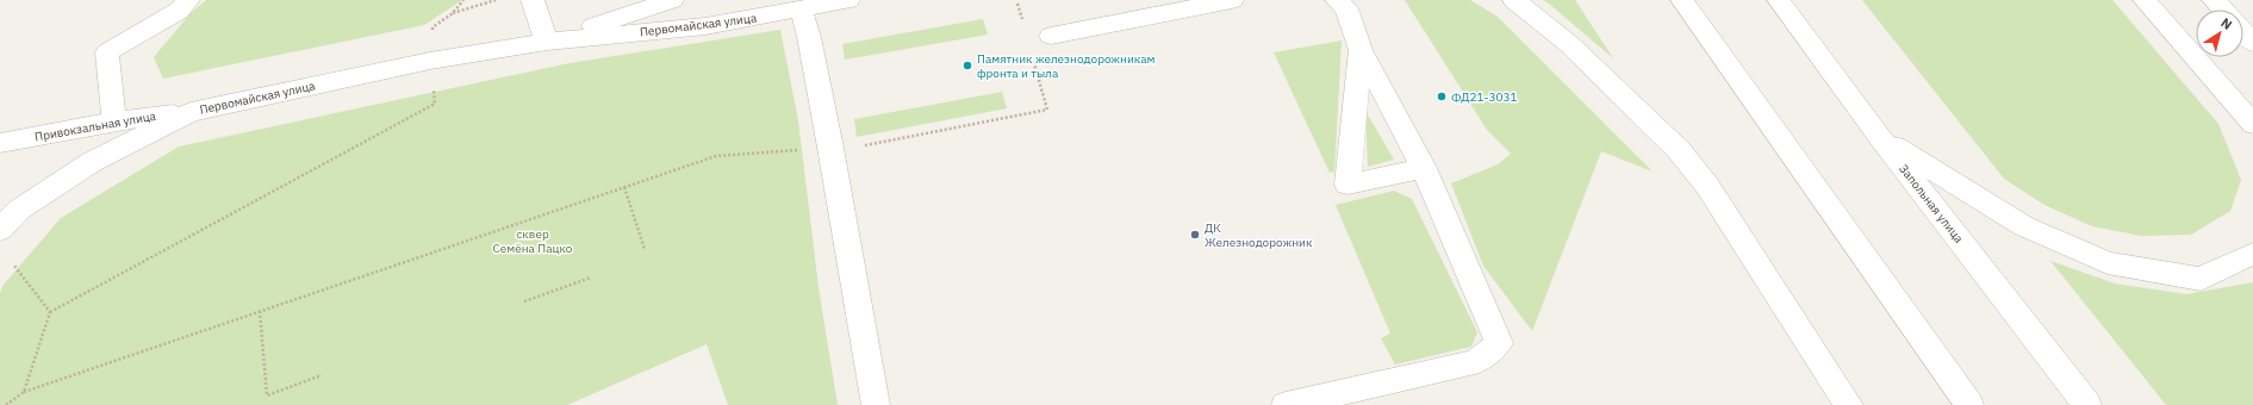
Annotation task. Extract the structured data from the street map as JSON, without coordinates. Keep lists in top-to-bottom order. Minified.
{"streets":{"street":["Первомайская улица","Привокзальная улица","Запольная улица"]},"crossings":[["Первомайская улица","Привокзальная улица"]],"parks":["сквер Семёна Пацко"],"places":["Памятник железнодорожникам фронта и тыла","ФД21-3031","ДК Железнодорожник"],"north":"top right"}
